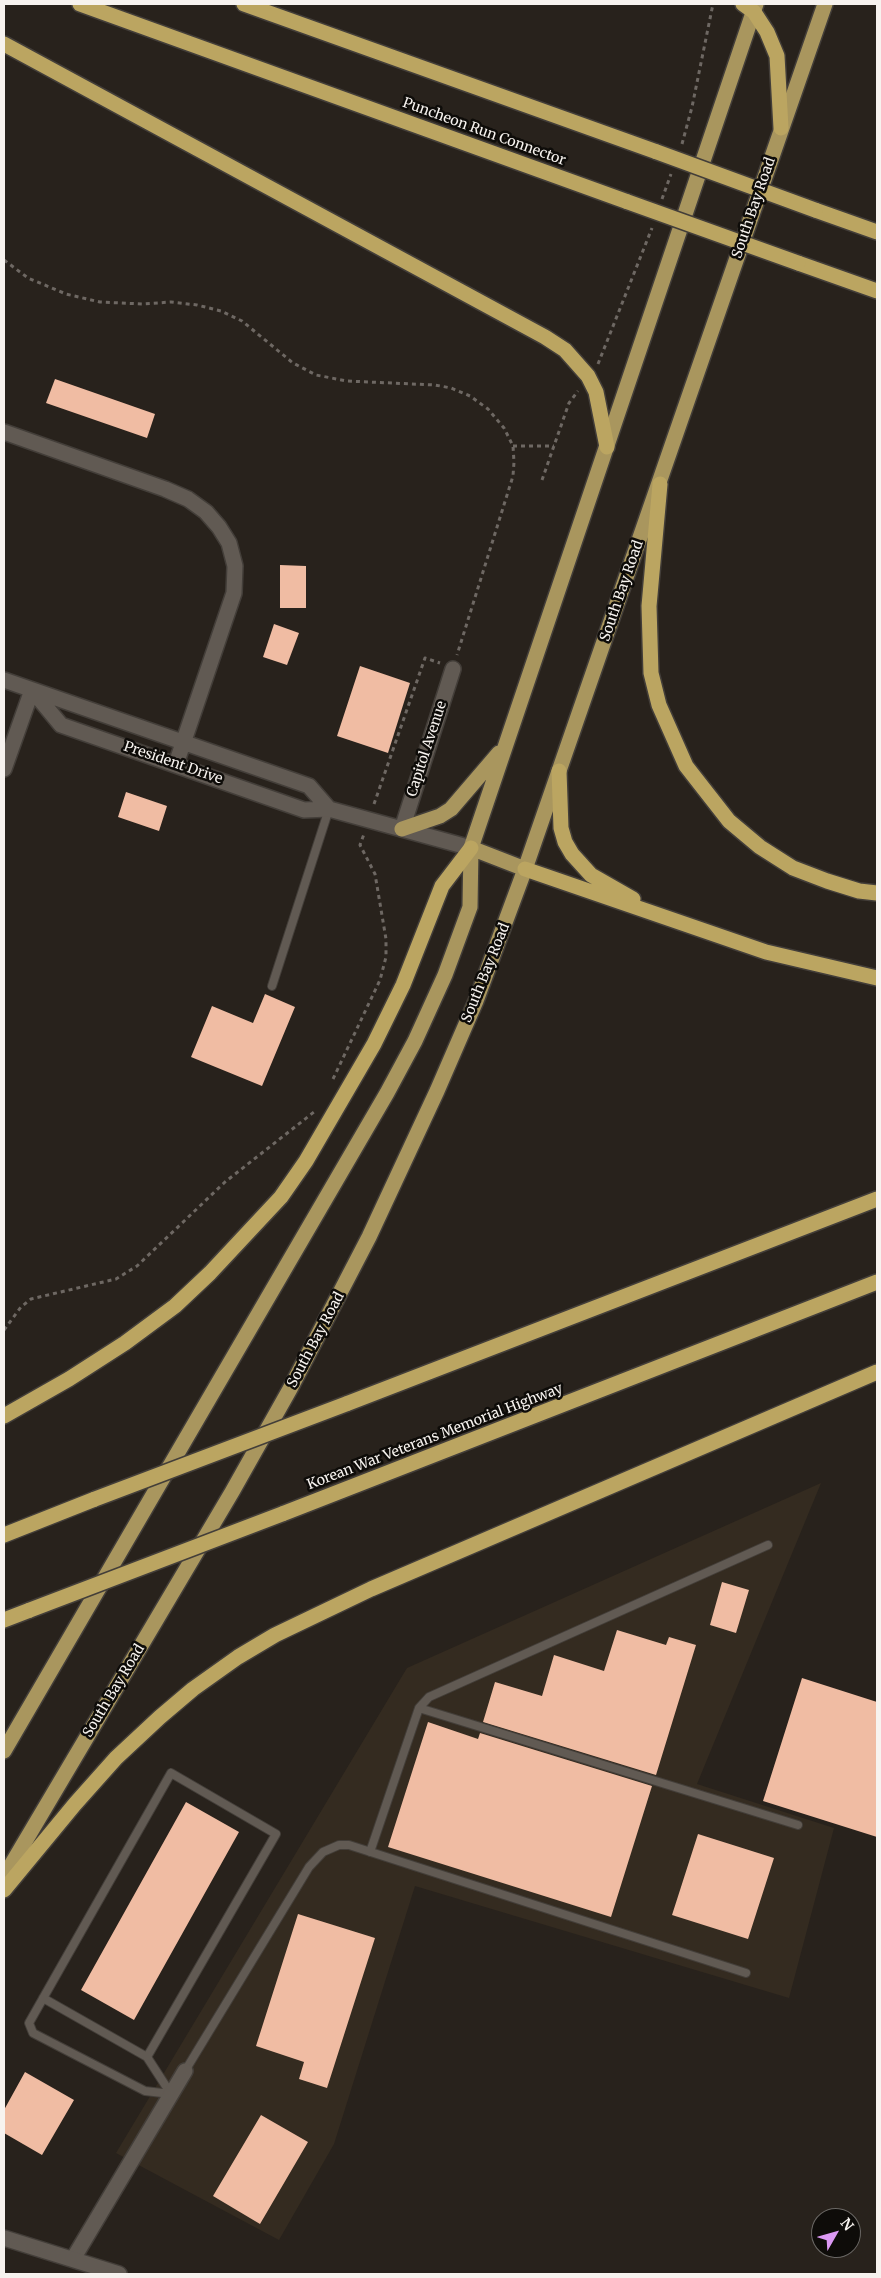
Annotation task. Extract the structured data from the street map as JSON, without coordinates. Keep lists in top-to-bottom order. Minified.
{"streets":{"highway":["Puncheon Run Connector","South Bay Road","Korean War Veterans Memorial Highway"],"street":["Capitol Avenue","President Drive"]},"crossings":[["Capitol Avenue","President Drive"]],"north":"top right"}
